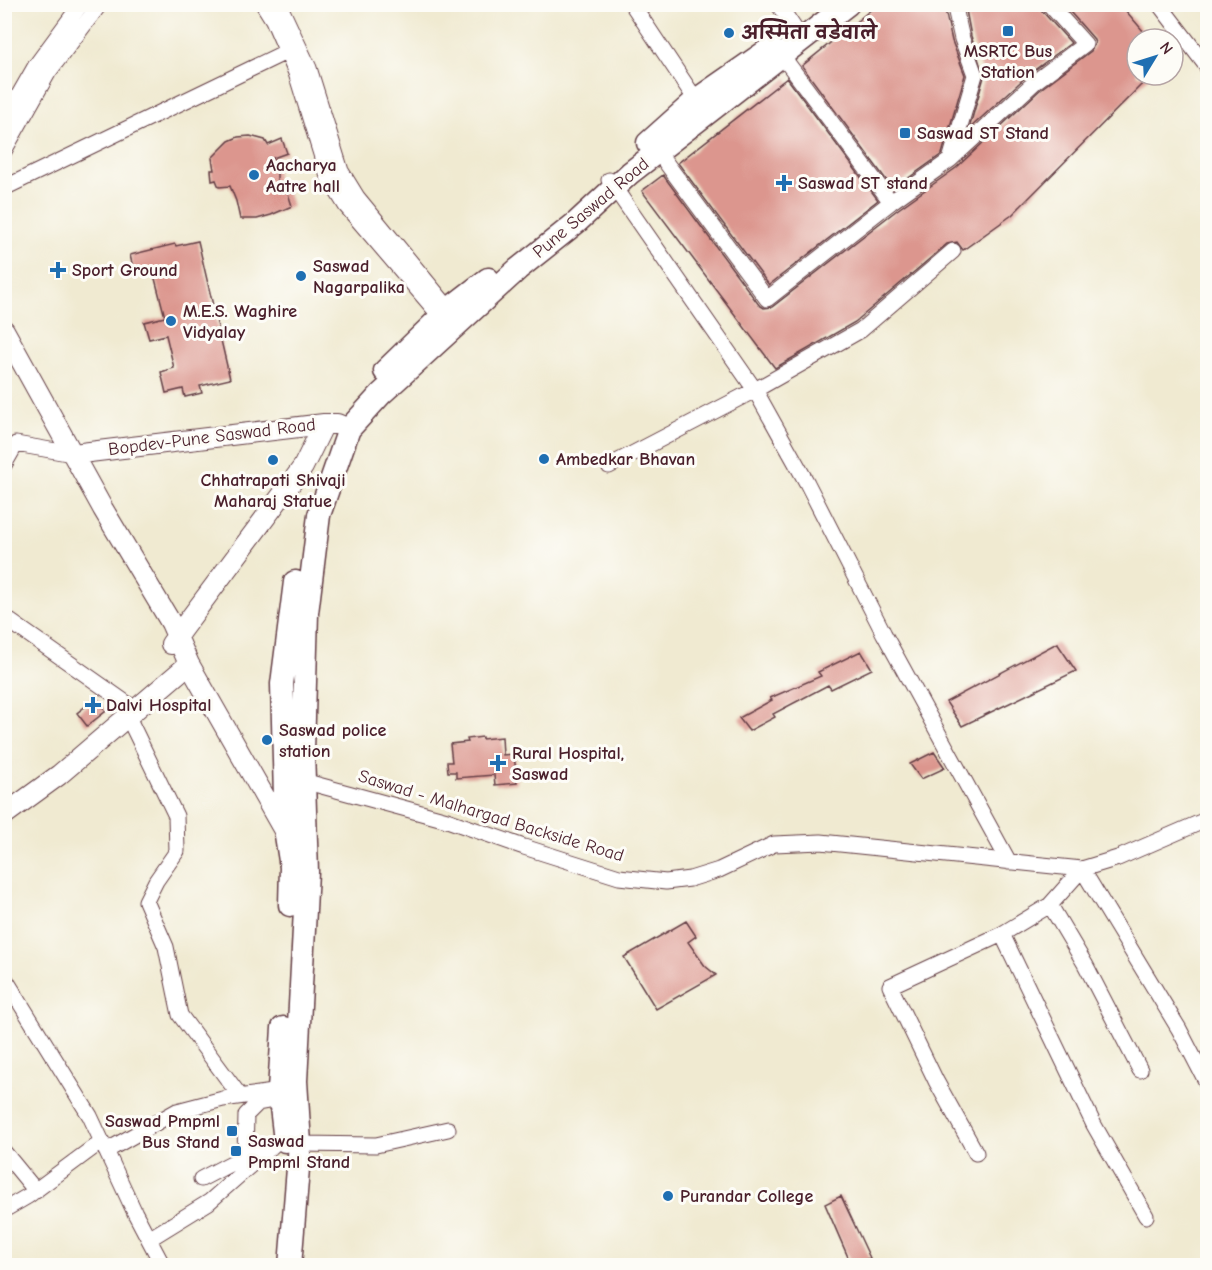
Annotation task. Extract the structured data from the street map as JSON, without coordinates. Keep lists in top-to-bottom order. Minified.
{"streets":{"highway":["Pune Saswad Road"],"main road":["Bopdev-Pune Saswad Road"],"street":["Saswad - Malhargad Backside Road"]},"places":{"transit":["MSRTC Bus Station","Saswad ST Stand","Saswad Pmpml Bus Stand","Saswad Pmpml Stand"],"other":["अस्मिता वडेवाले","Aacharya Aatre hall","Saswad Nagarpalika","M.E.S. Waghire Vidyalay","Ambedkar Bhavan","Chhatrapati Shivaji Maharaj Statue","Saswad police station","Purandar College"],"health":["Saswad ST stand","Sport Ground","Dalvi Hospital","Rural Hospital, Saswad"]},"north":"top right"}
